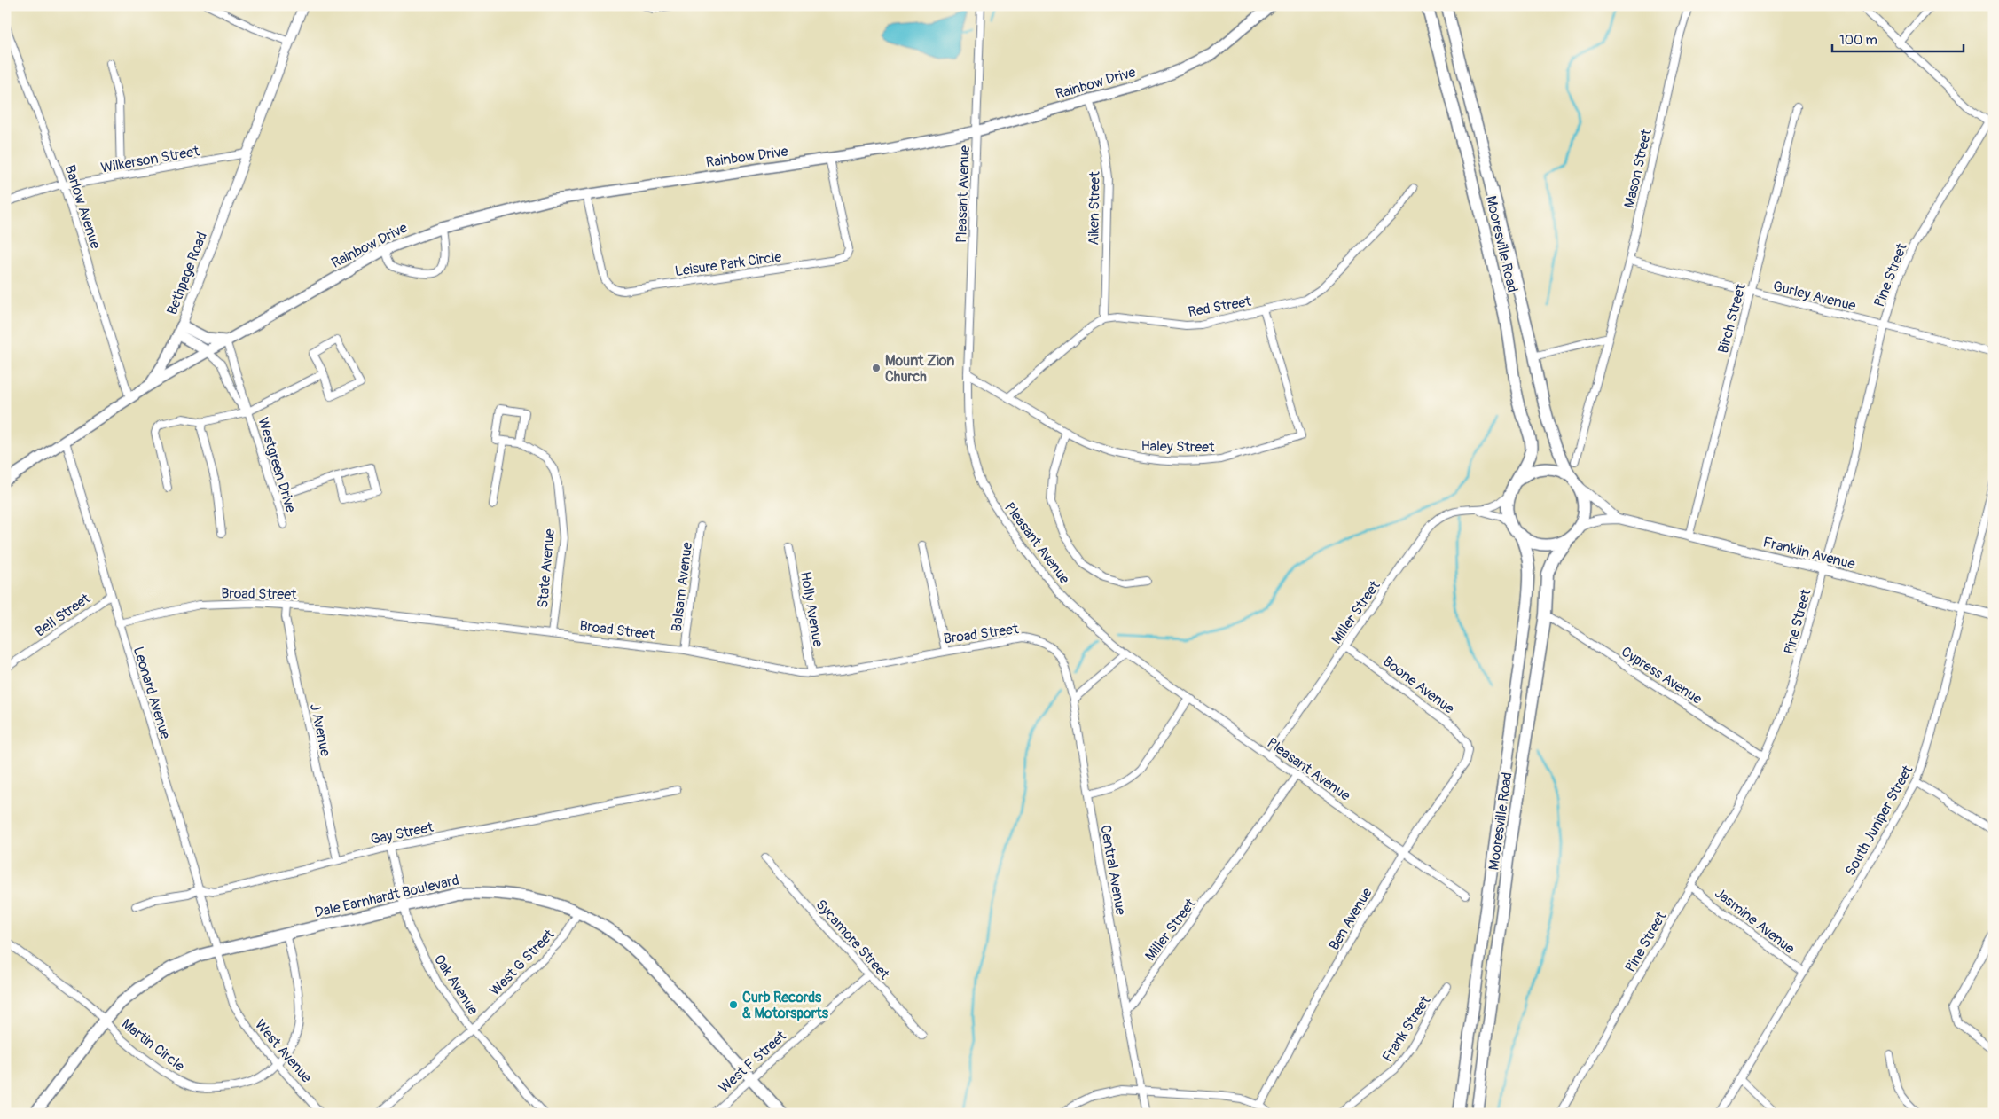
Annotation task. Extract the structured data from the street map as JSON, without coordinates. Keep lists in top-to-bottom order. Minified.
{"streets":{"main road":["Rainbow Drive","Mooresville Road","Bethpage Road","Dale Earnhardt Boulevard"],"street":["Wilkerson Street","Mason Street","Pleasant Avenue","Barlow Avenue","Aiken Street","Leisure Park Circle","Pine Street","Gurley Avenue","Red Street","Birch Street","Haley Street","Westgreen Drive","Franklin Avenue","State Avenue","Balsam Avenue","Broad Street","Holly Avenue","Miller Street","Bell Street","Cypress Avenue","Boone Avenue","Leonard Avenue","J Avenue","South Juniper Street","Gay Street","Central Avenue","Ben Avenue","Jasmine Avenue","Sycamore Street","West G Street","Oak Avenue","Frank Street","Martin Circle","West Avenue","West F Street"]},"crossings":[["Rainbow Drive","Pleasant Avenue"],["Rainbow Drive","Aiken Street"],["Rainbow Drive","Leisure Park Circle"],["Rainbow Drive","Bethpage Road"],["Rainbow Drive","Westgreen Drive"],["Wilkerson Street","Barlow Avenue"],["Wilkerson Street","Bethpage Road"],["Mason Street","Gurley Avenue"],["Pleasant Avenue","Haley Street"],["Pleasant Avenue","Miller Street"],["Pleasant Avenue","Ben Avenue"],["Barlow Avenue","Bethpage Road"],["Aiken Street","Red Street"],["Mooresville Road","Franklin Avenue"],["Mooresville Road","Miller Street"],["Mooresville Road","Cypress Avenue"],["Bethpage Road","Leonard Avenue"],["Pine Street","Gurley Avenue"],["Pine Street","Franklin Avenue"],["Pine Street","Cypress Avenue"],["Pine Street","Jasmine Avenue"],["Gurley Avenue","Birch Street"],["Red Street","Haley Street"],["Birch Street","Franklin Avenue"],["Franklin Avenue","Miller Street"],["Franklin Avenue","South Juniper Street"],["State Avenue","Broad Street"],["Balsam Avenue","Broad Street"],["Broad Street","Holly Avenue"],["Broad Street","Leonard Avenue"],["Broad Street","J Avenue"],["Broad Street","Central Avenue"],["Miller Street","Boone Avenue"],["Miller Street","Central Avenue"],["Bell Street","Leonard Avenue"],["Boone Avenue","Ben Avenue"],["Leonard Avenue","Gay Street"],["Leonard Avenue","Dale Earnhardt Boulevard"],["Leonard Avenue","West Avenue"],["J Avenue","Gay Street"],["South Juniper Street","Jasmine Avenue"],["Gay Street","Oak Avenue"],["Dale Earnhardt Boulevard","West G Street"],["Dale Earnhardt Boulevard","Oak Avenue"],["Dale Earnhardt Boulevard","Martin Circle"],["Dale Earnhardt Boulevard","West Avenue"],["Dale Earnhardt Boulevard","West F Street"],["Sycamore Street","West F Street"],["West G Street","Oak Avenue"],["Martin Circle","West Avenue"]],"places":["Mount Zion Church","Curb Records & Motorsports"],"scale_bar":"100 m"}
